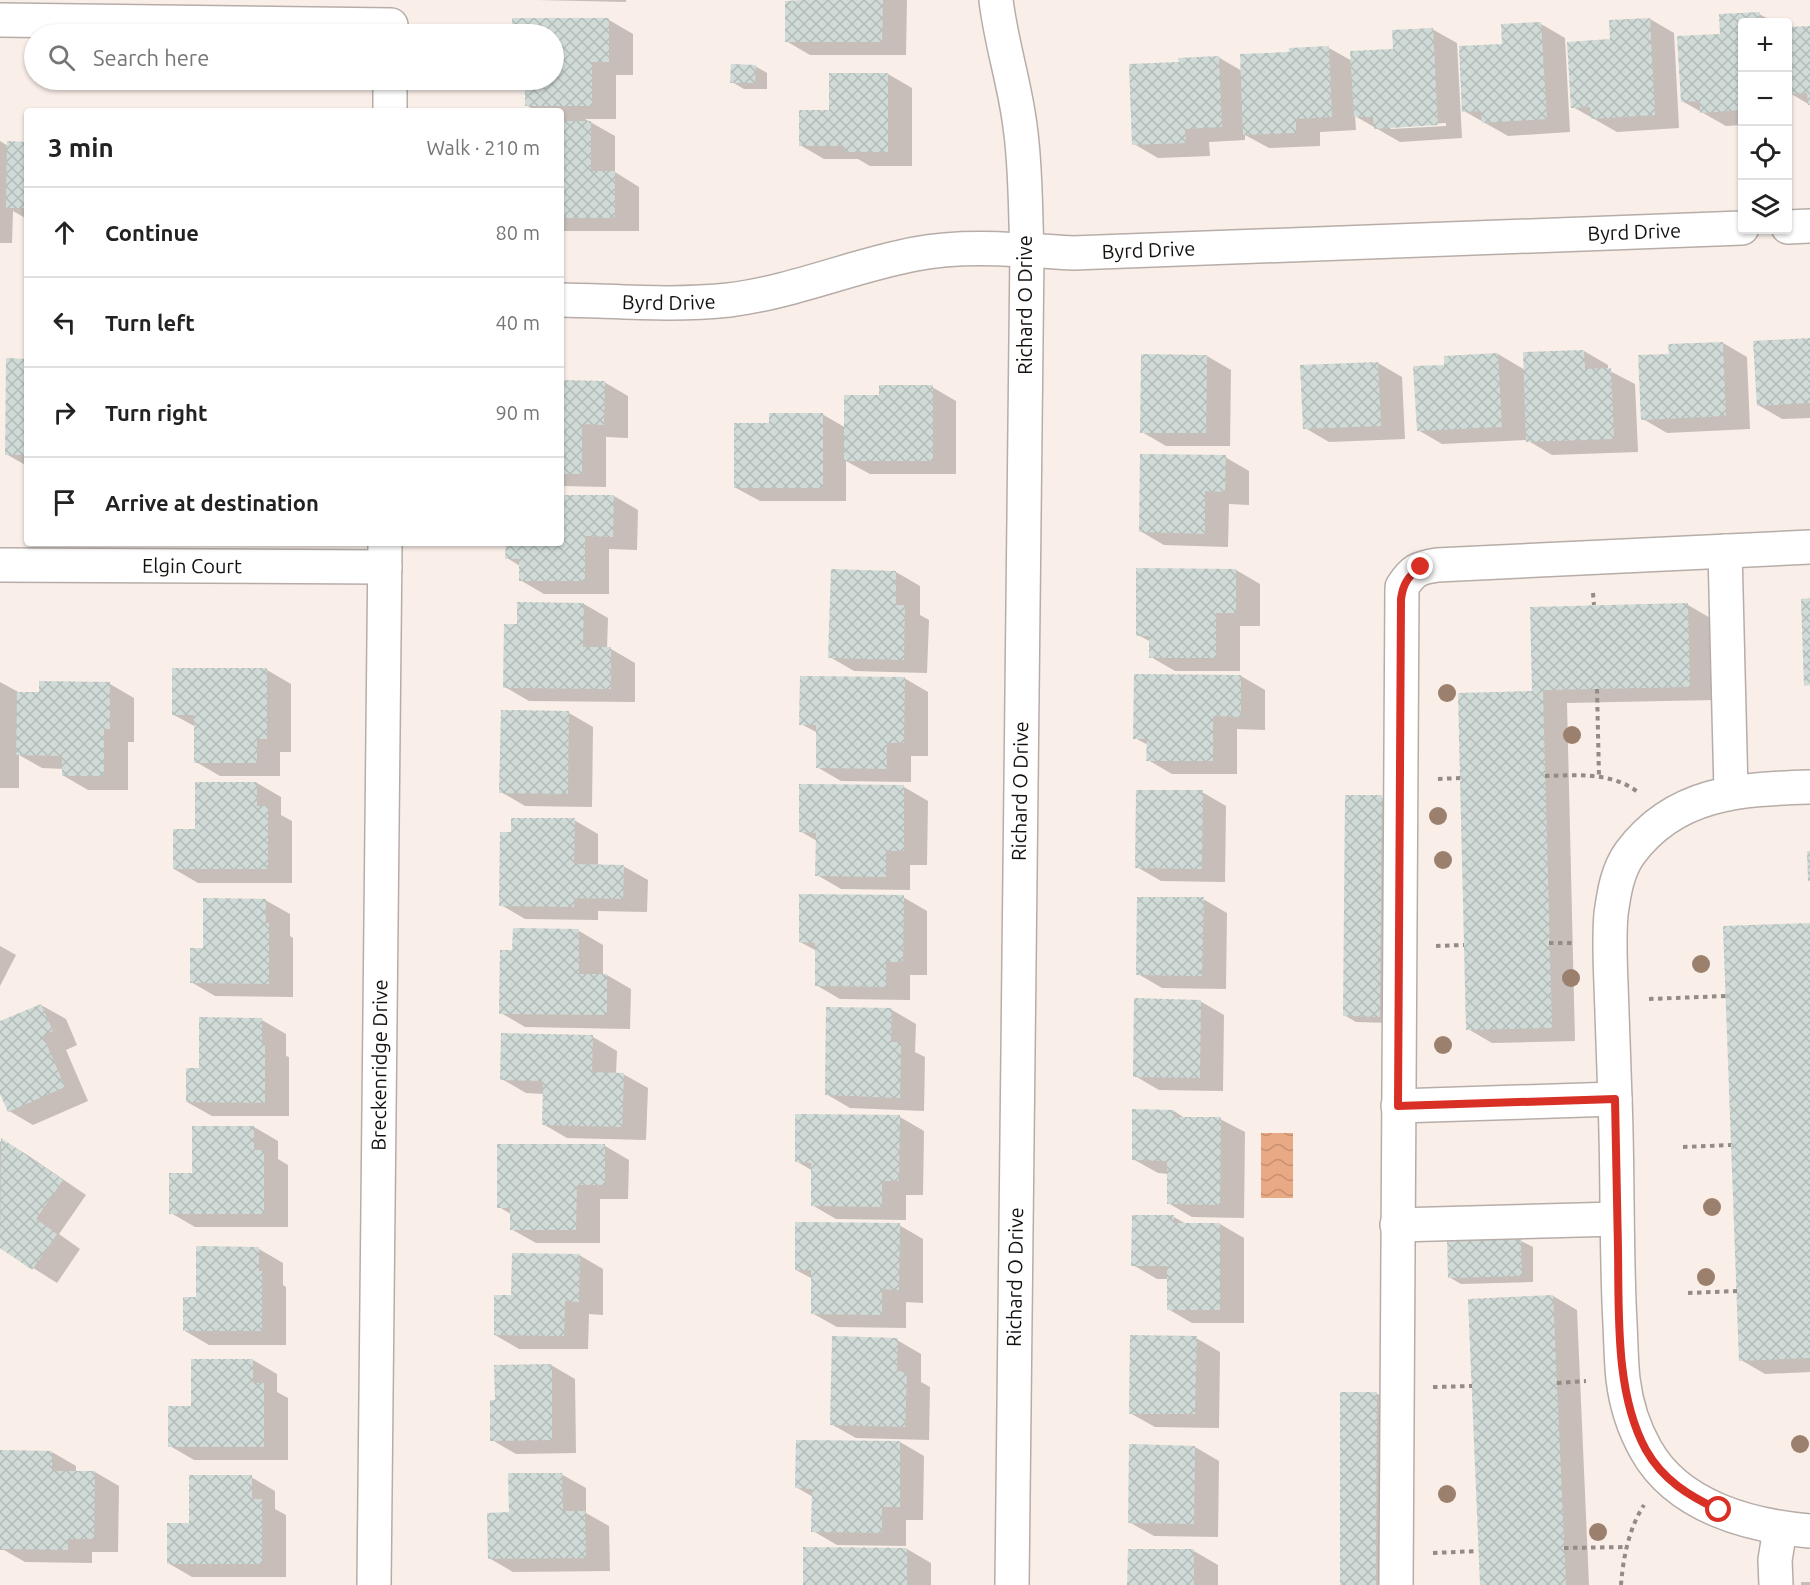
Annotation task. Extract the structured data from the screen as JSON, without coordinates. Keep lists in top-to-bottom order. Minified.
{"streets":{"street":["Byrd Drive","Richard O Drive","Elgin Court","Breckenridge Drive"]},"crossings":[["Byrd Drive","Richard O Drive"],["Elgin Court","Breckenridge Drive"]],"page":{"map_buttons":["+","−"],"search":"Search here","heading":["3 min","Walk · 210 m"],"list":[["Continue","80 m"],["Turn left","40 m"],["Turn right","90 m"],"Arrive at destination"]}}
